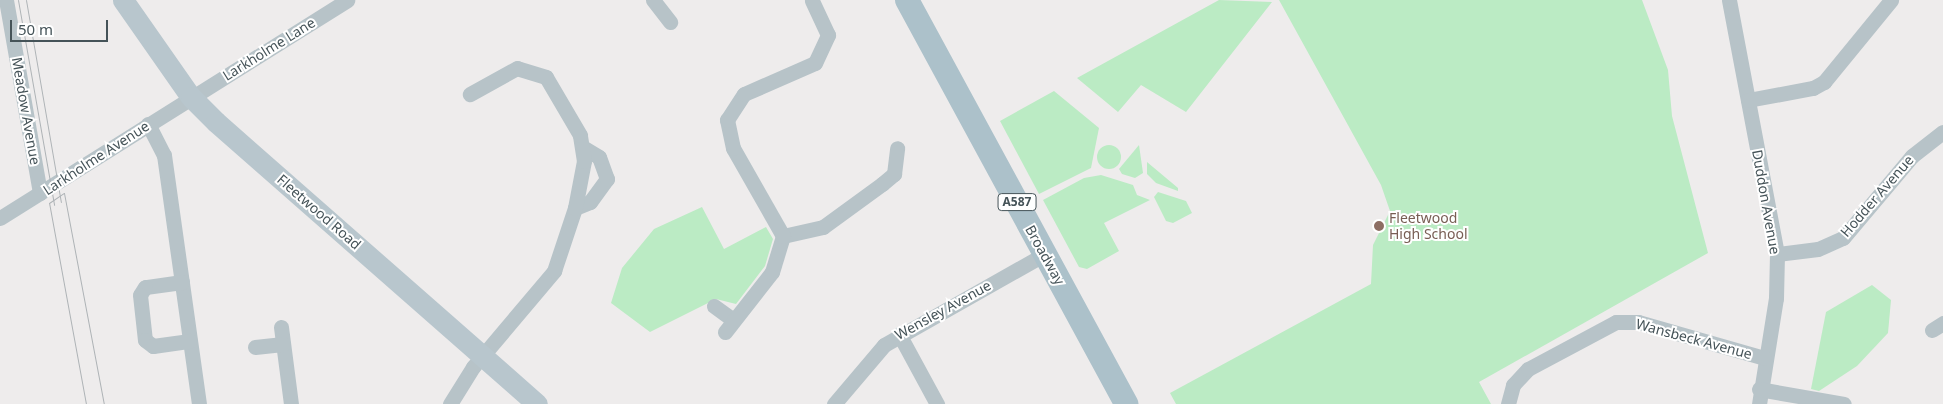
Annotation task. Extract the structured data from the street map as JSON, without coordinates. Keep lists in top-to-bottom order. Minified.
{"streets":{"main road":["A587","Broadway"],"street":["Larkholme Lane","Meadow Avenue","Larkholme Avenue","Hodder Avenue","Duddon Avenue","Fleetwood Road","Wensley Avenue","Wansbeck Avenue"]},"crossings":[["Larkholme Lane","Larkholme Avenue"],["Larkholme Lane","Fleetwood Road"],["Meadow Avenue","Larkholme Avenue"],["Larkholme Avenue","Fleetwood Road"],["Hodder Avenue","Duddon Avenue"],["Duddon Avenue","Wansbeck Avenue"],["Broadway","Wensley Avenue"]],"places":["Fleetwood High School"],"scale_bar":"50 m"}
